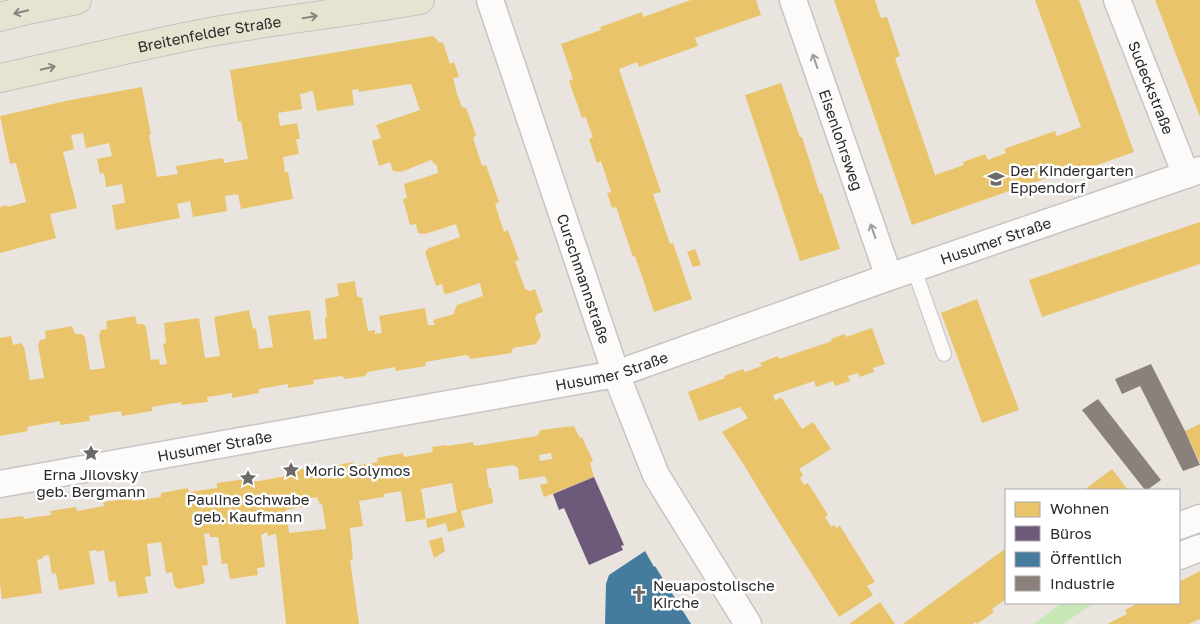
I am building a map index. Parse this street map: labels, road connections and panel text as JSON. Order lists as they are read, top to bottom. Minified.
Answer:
{"streets":{"main road":["Breitenfelder Straße"],"street":["Sudeckstraße","Eisenlohrsweg","Husumer Straße","Curschmannstraße"]},"crossings":[["Sudeckstraße","Husumer Straße"],["Eisenlohrsweg","Husumer Straße"],["Husumer Straße","Curschmannstraße"]],"one_way":["Breitenfelder Straße","Eisenlohrsweg"],"places":{"school or university":["Der Kindergarten Eppendorf"],"place":["Erna Jilovsky geb. Bergmann","Moric Solymos","Pauline Schwabe geb. Kaufmann"],"church":["Neuapostolische Kirche"]},"legend":["Wohnen","Büros","Öffentlich","Industrie"]}
